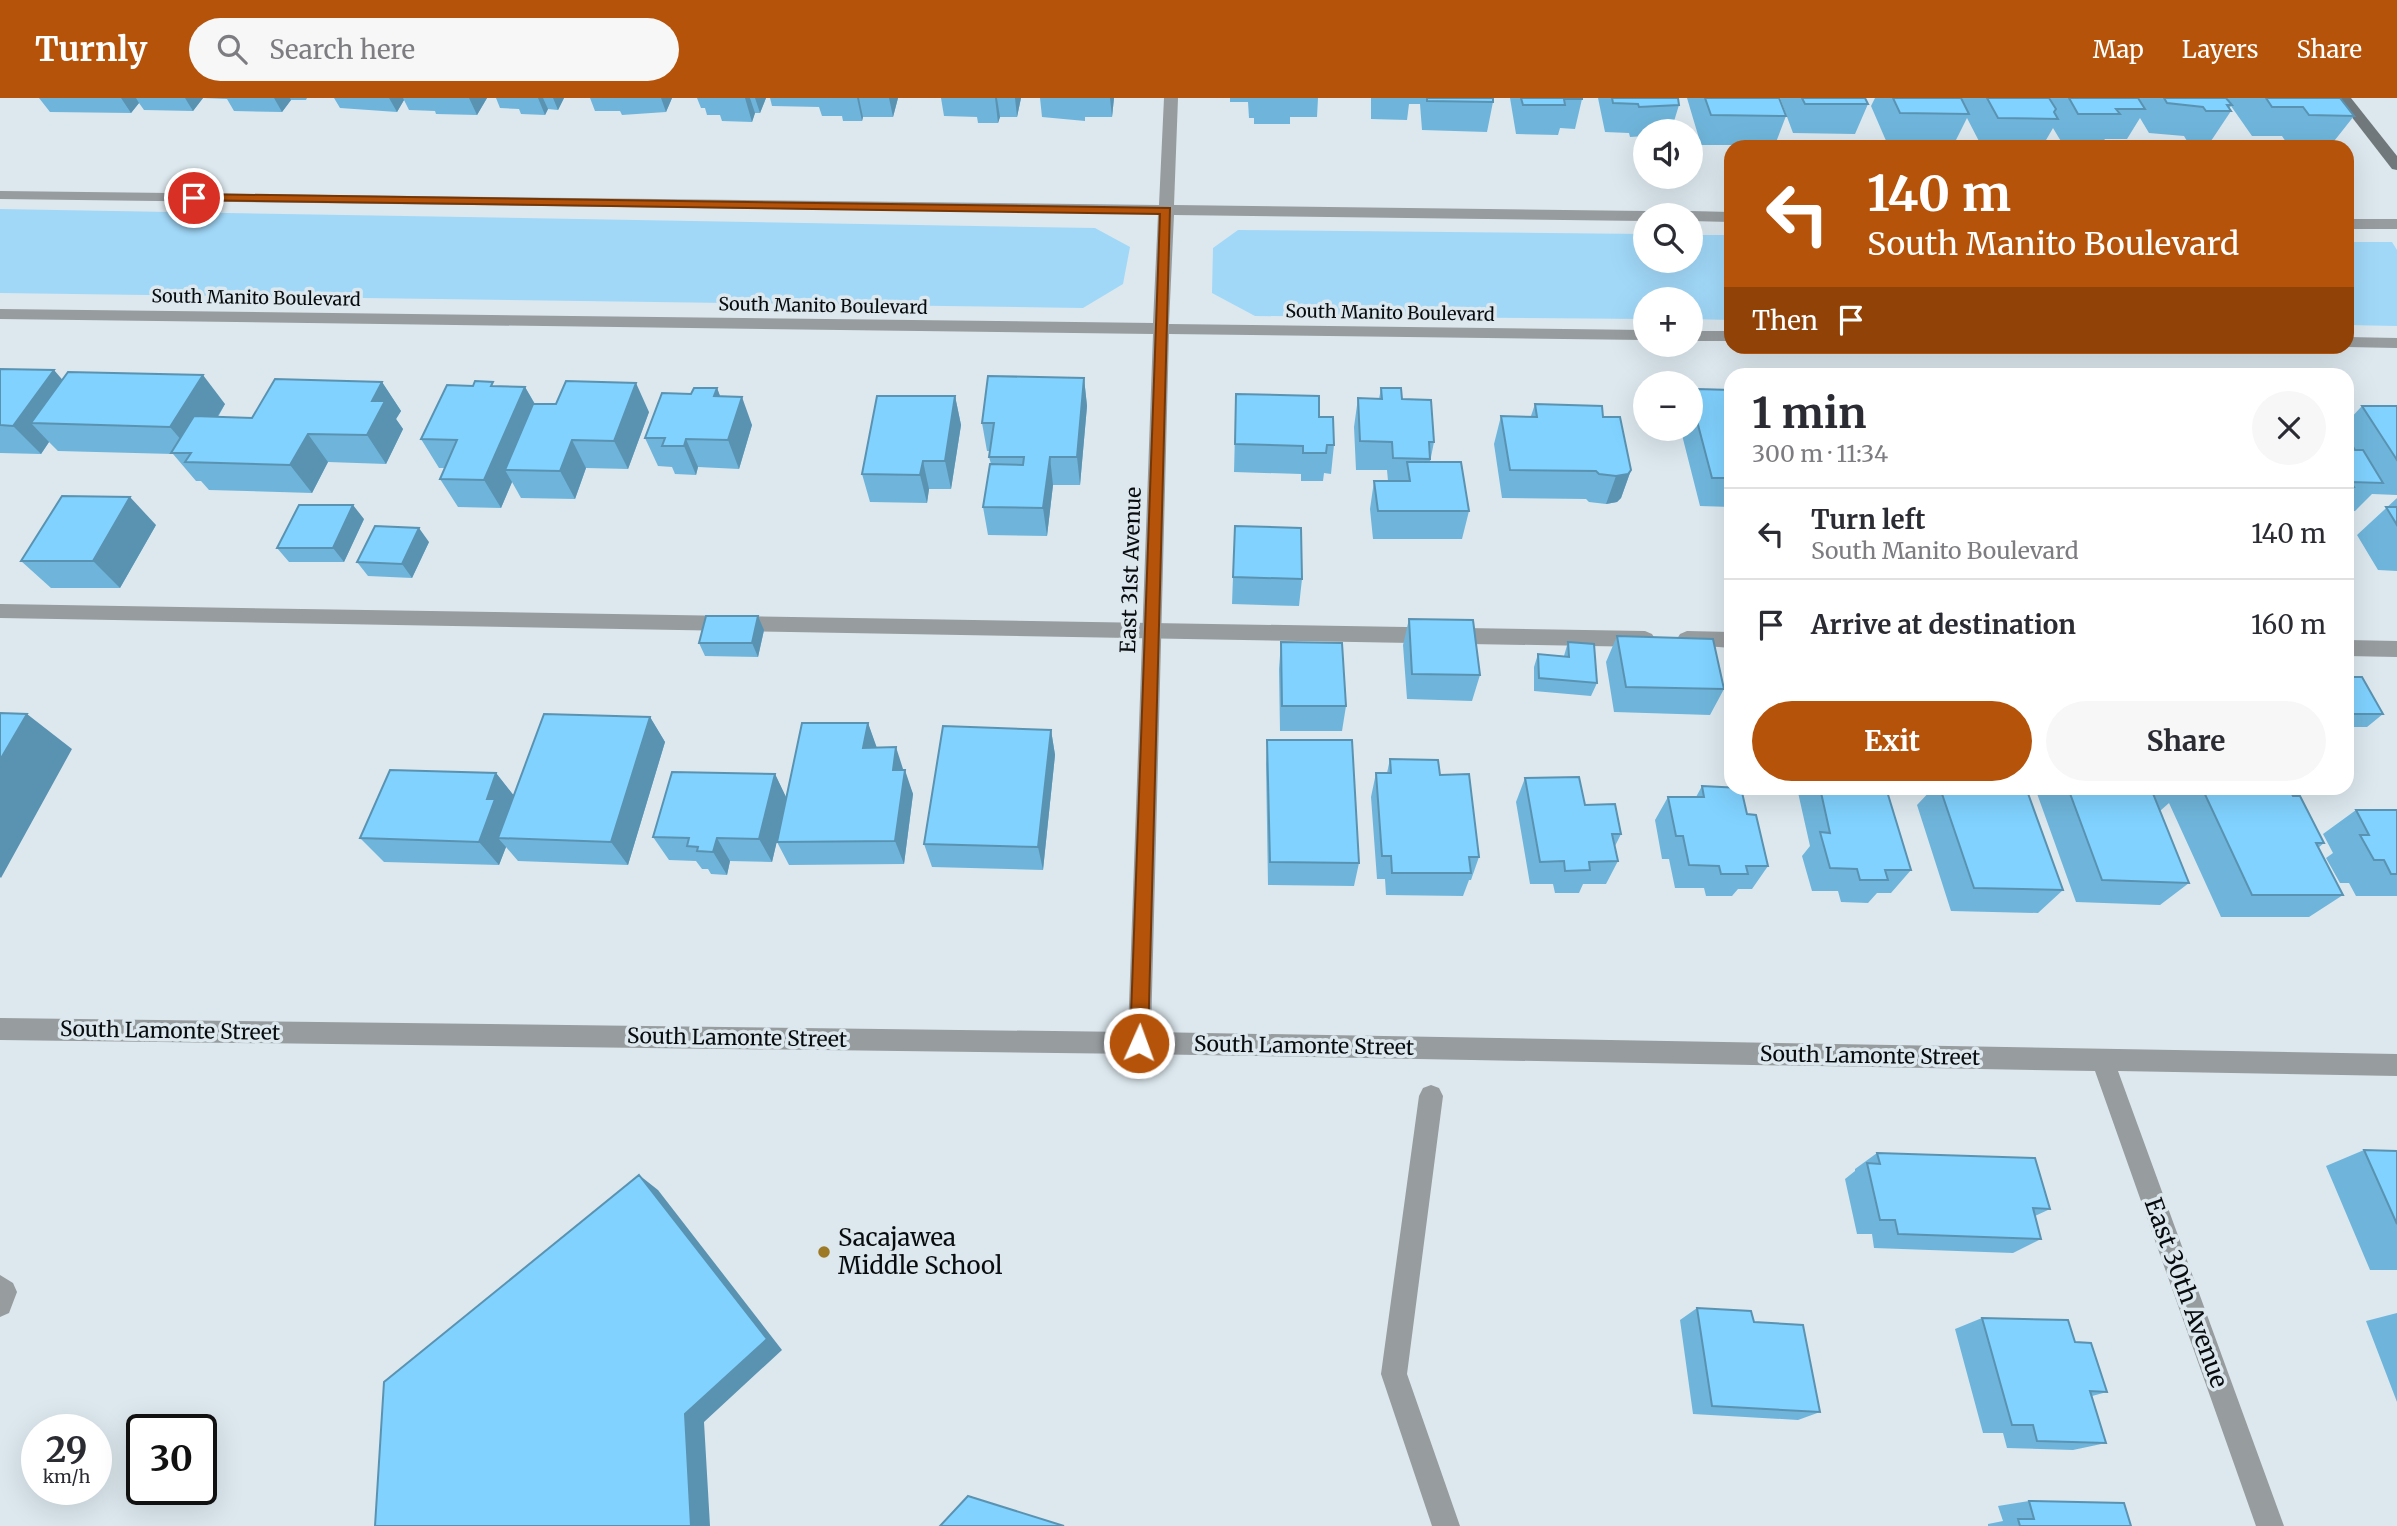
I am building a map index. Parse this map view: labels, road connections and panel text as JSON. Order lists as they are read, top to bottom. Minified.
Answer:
{"streets":{"street":["South Manito Boulevard","East 31st Avenue","South Lamonte Street","East 30th Avenue"]},"crossings":[["South Manito Boulevard","East 31st Avenue"],["East 31st Avenue","South Lamonte Street"],["South Lamonte Street","East 30th Avenue"]],"places":["Sacajawea Middle School"],"page":{"header":"Turnly","search":"Search here","nav":["Map","Layers","Share"],"map_buttons":["+","−"],"turn":["140 m","South Manito Boulevard"],"then":"Then","heading":["1 min","300 m · 11:34"],"list":[{"name":"Turn left","note":"South Manito Boulevard","value":"140 m"},{"name":"Arrive at destination","value":"160 m"}],"buttons":["Exit","Share"],"speed":"29 km/h","limit":"30"}}
